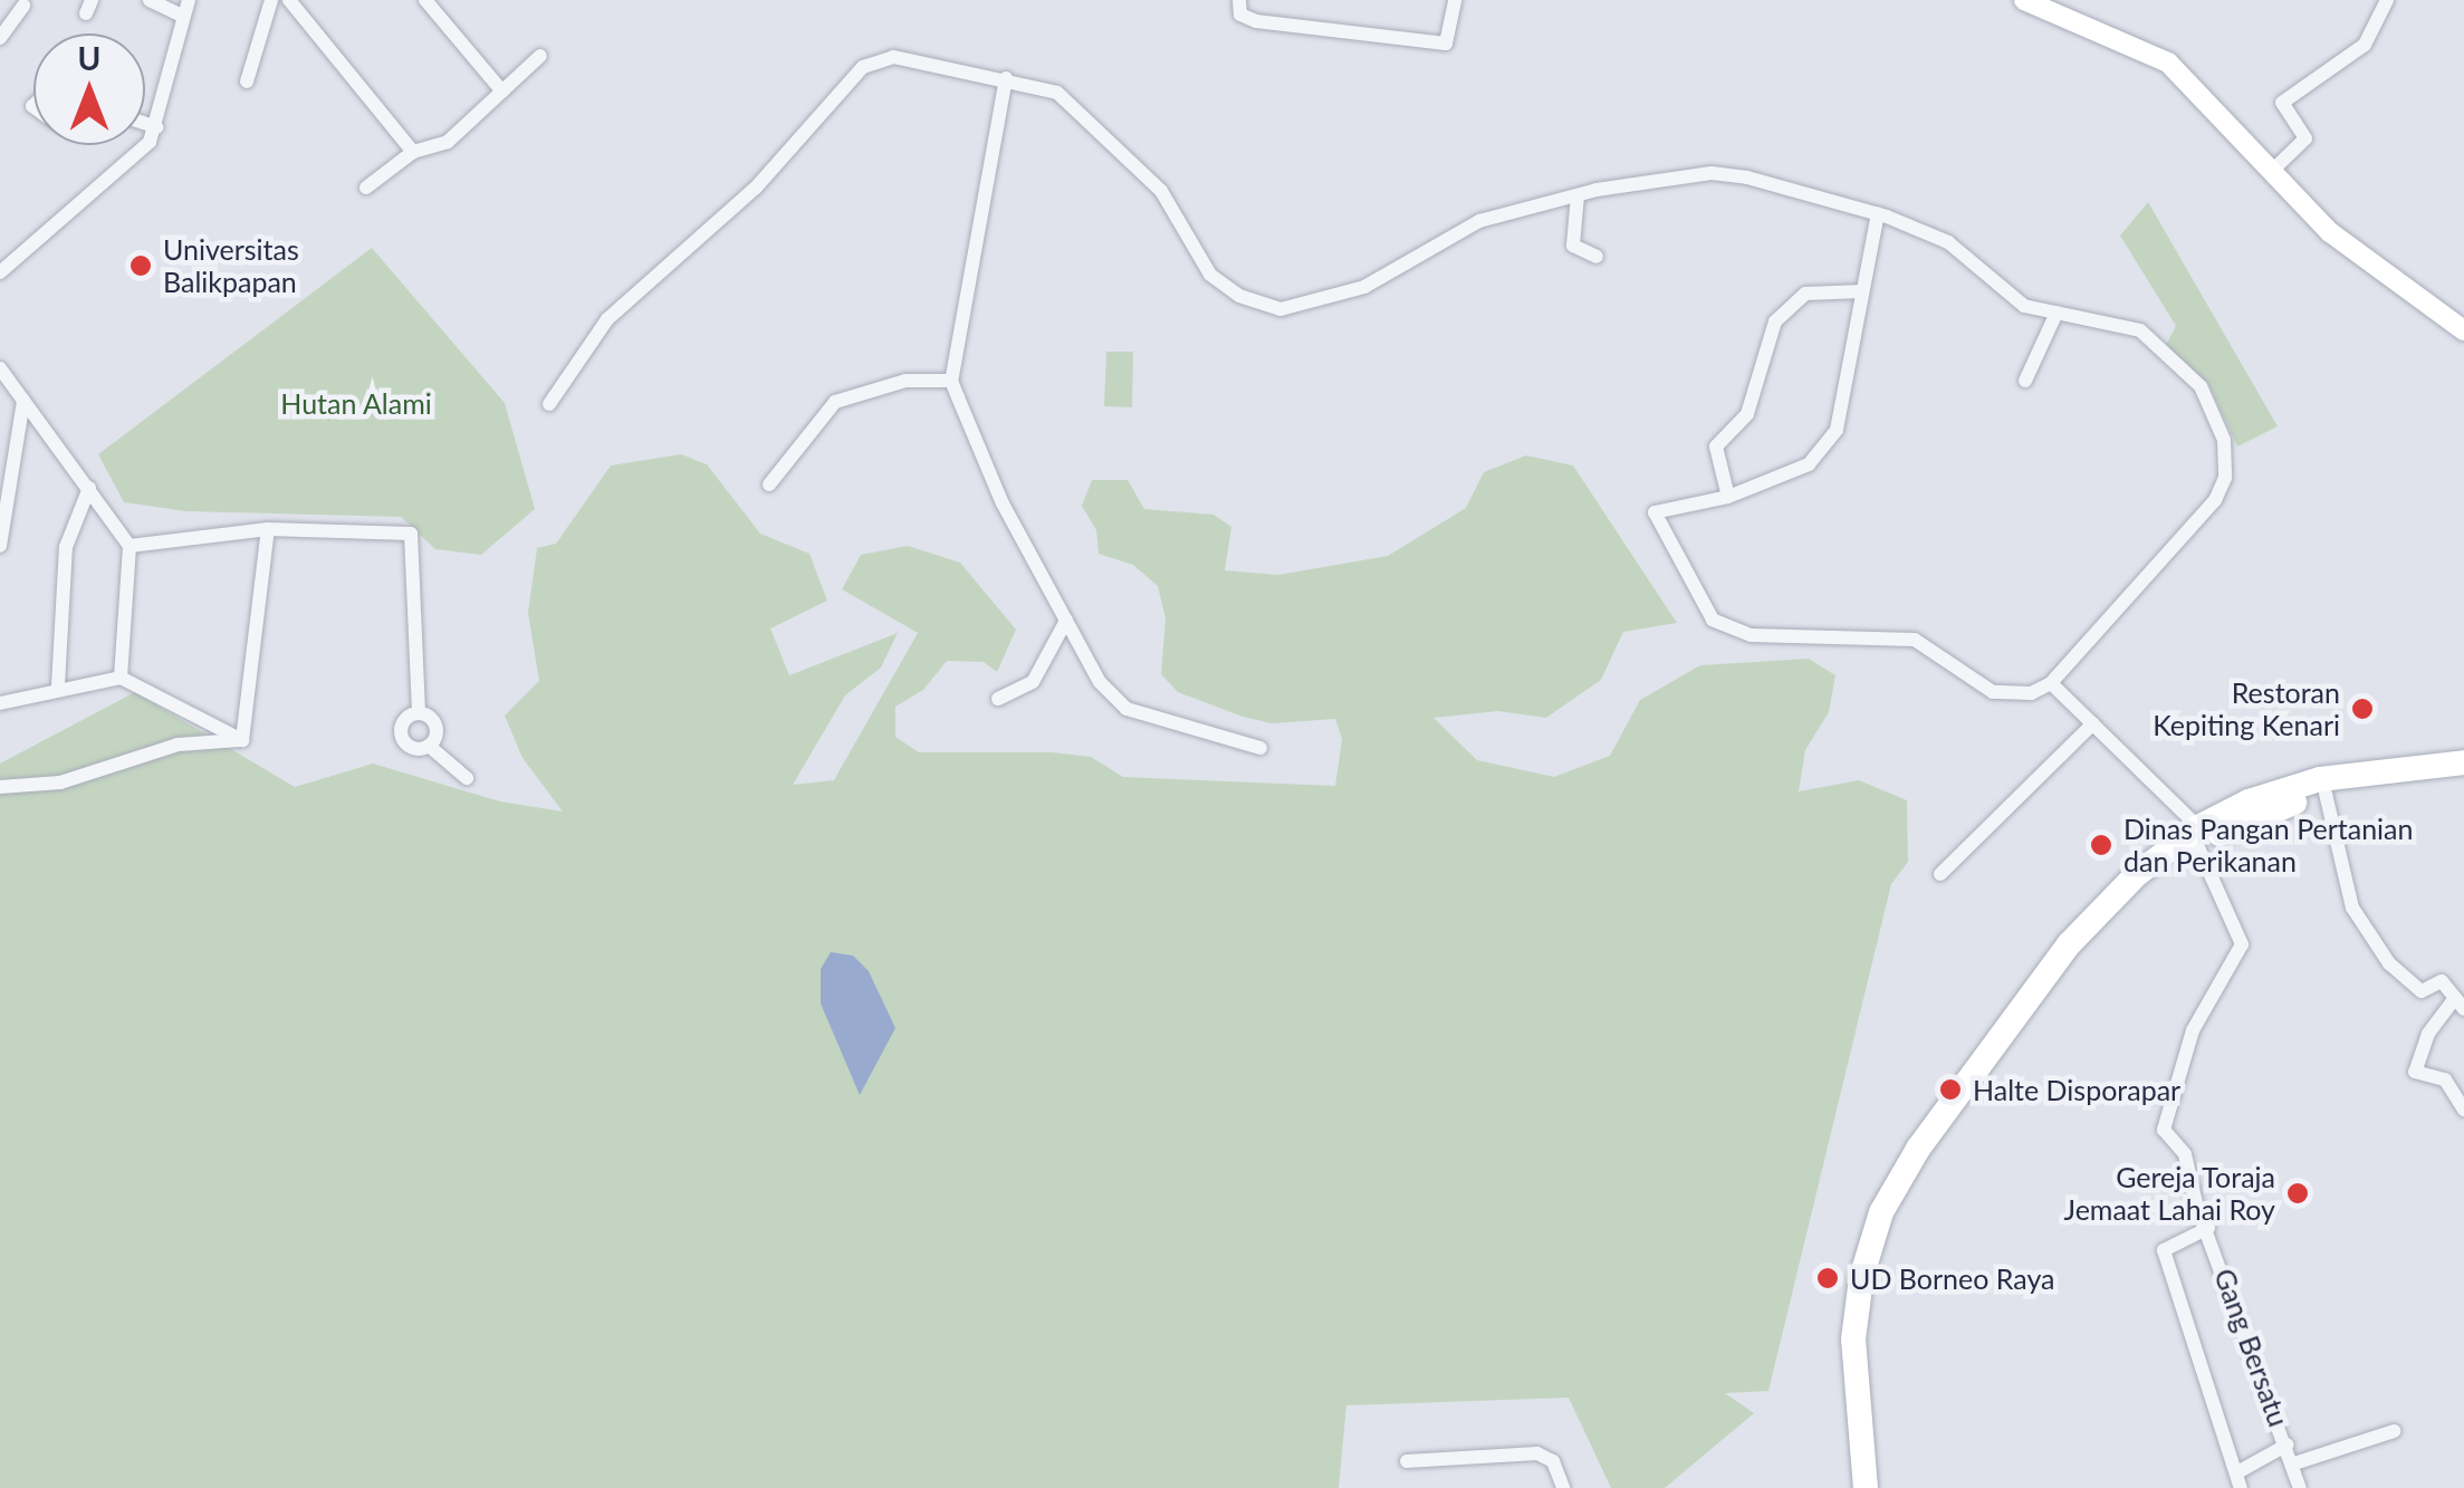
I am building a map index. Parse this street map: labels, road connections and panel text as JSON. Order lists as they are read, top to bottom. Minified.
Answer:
{"streets":{"street":["Gang Bersatu"]},"parks":["Hutan Alami"],"places":["Universitas Balikpapan","Restoran Kepiting Kenari","Dinas Pangan Pertanian dan Perikanan","Halte Disporapar","Gereja Toraja Jemaat Lahai Roy","UD Borneo Raya"],"north":"top"}
